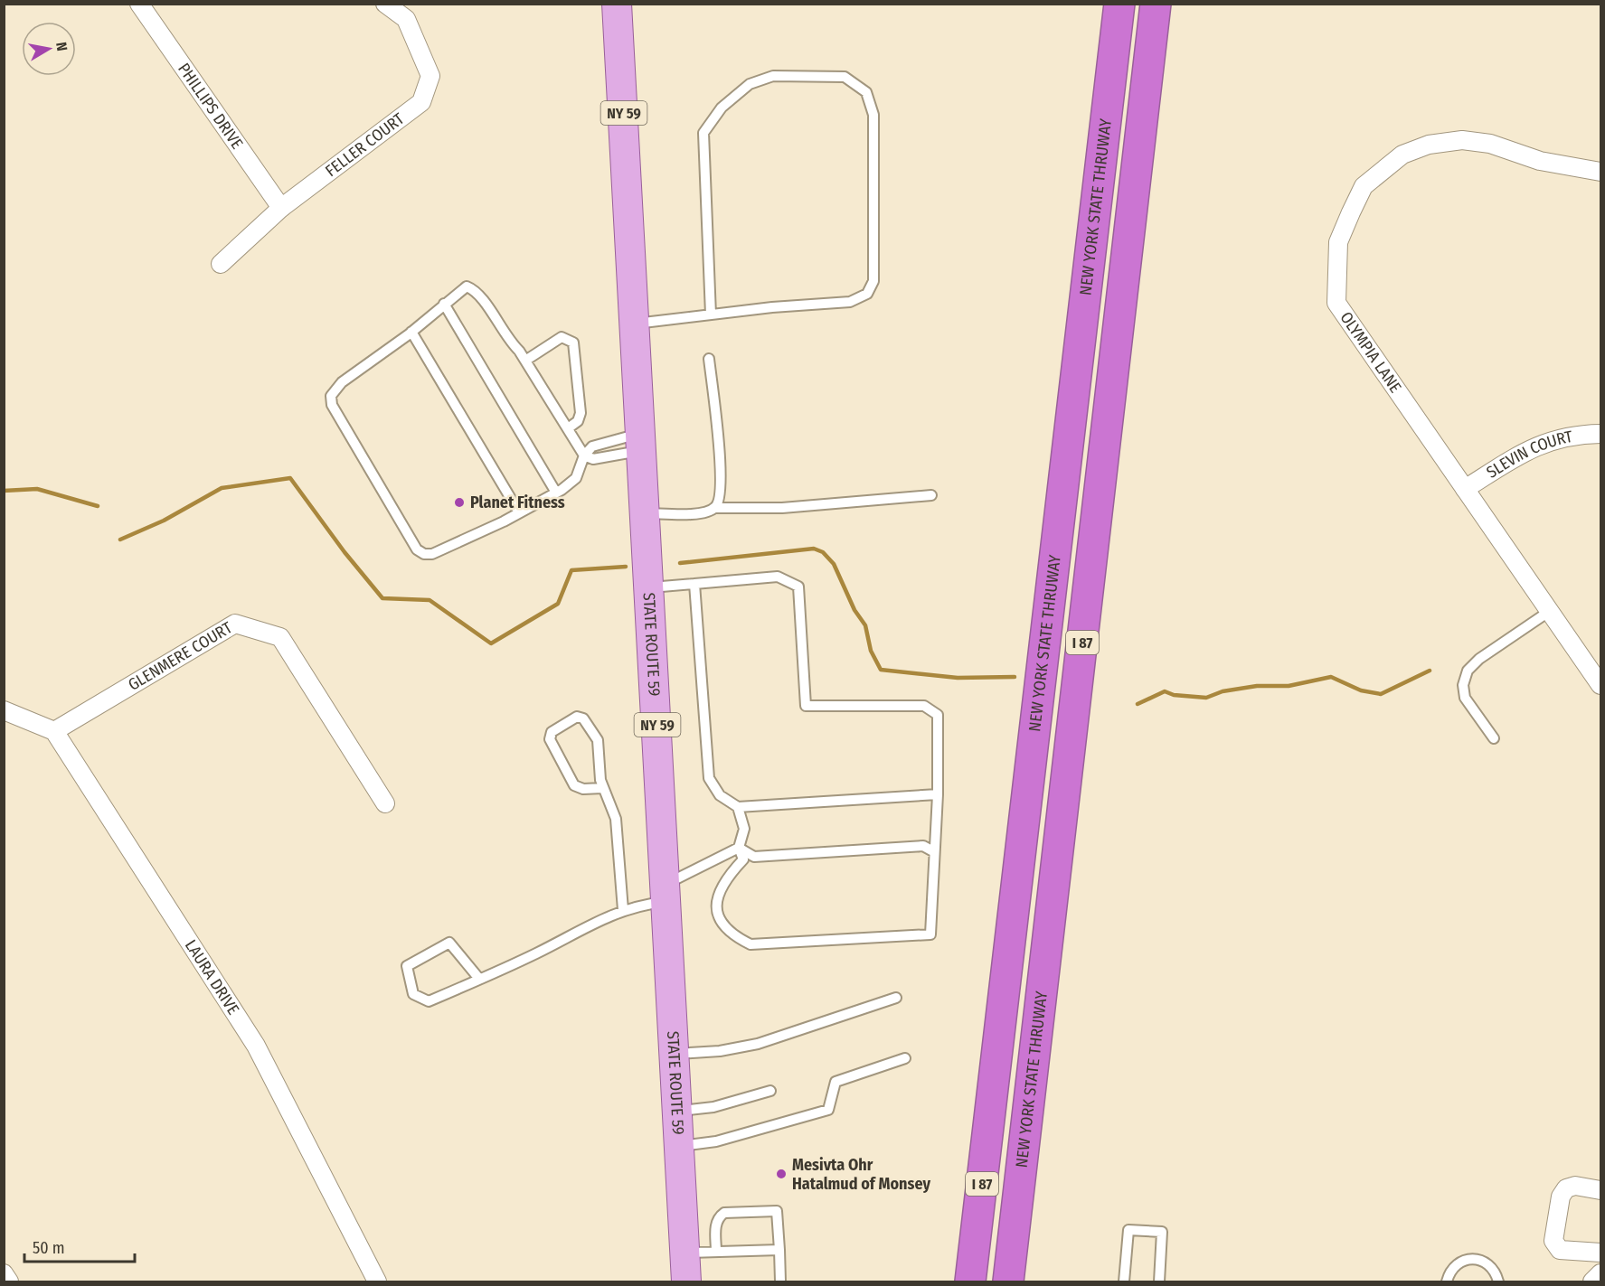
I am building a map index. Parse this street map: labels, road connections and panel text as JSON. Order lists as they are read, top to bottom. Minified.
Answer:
{"streets":{"highway":["NEW YORK STATE THRUWAY","I 87"],"main road":["NY 59","STATE ROUTE 59"],"street":["PHILLIPS DRIVE","FELLER COURT","OLYMPIA LANE","SLEVIN COURT","GLENMERE COURT","LAURA DRIVE"]},"crossings":[["PHILLIPS DRIVE","FELLER COURT"],["OLYMPIA LANE","SLEVIN COURT"],["GLENMERE COURT","LAURA DRIVE"]],"places":["Planet Fitness","Mesivta Ohr Hatalmud of Monsey"],"scale_bar":"50 m","north":"right"}
